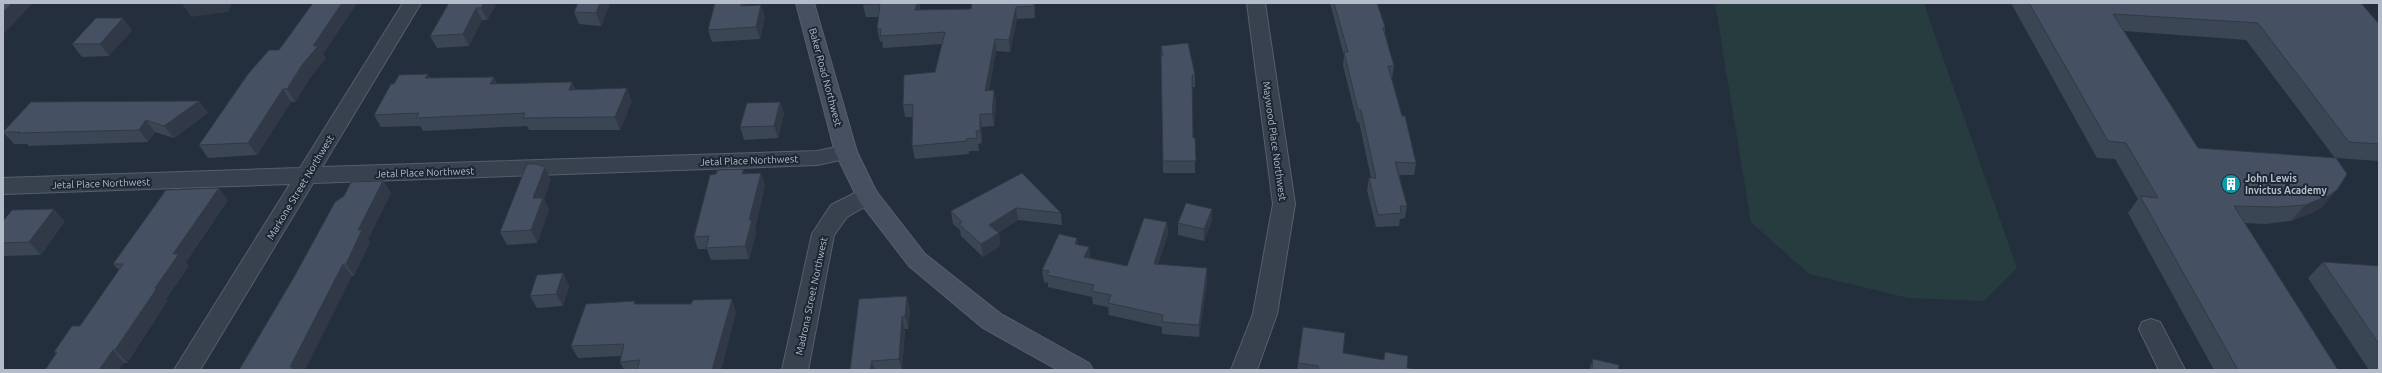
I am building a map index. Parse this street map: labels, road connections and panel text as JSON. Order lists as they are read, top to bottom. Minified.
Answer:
{"streets":{"street":["Baker Road Northwest","Maywood Place Northwest","Jetal Place Northwest","Markone Street Northwest","Madrona Street Northwest"]},"crossings":[["Baker Road Northwest","Jetal Place Northwest"],["Baker Road Northwest","Madrona Street Northwest"],["Jetal Place Northwest","Markone Street Northwest"]],"places":{"building":["John Lewis Invictus Academy"]}}
